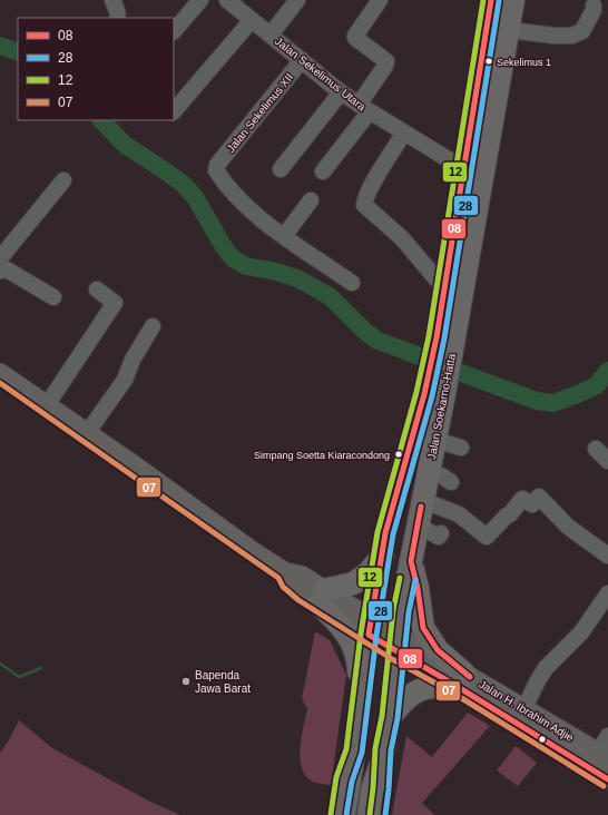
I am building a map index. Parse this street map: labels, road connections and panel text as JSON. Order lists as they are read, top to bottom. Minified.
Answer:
{"streets":{"highway":["Jalan Soekarno-Hatta"],"main road":["Jalan H. Ibrahim Adjie"],"street":["Jalan Sekelimus Utara","Jalan Sekelimus XII"]},"crossings":[["Jalan Sekelimus Utara","Jalan Sekelimus XII"],["Jalan Sekelimus Utara","Jalan Soekarno-Hatta"],["Jalan Soekarno-Hatta","Jalan H. Ibrahim Adjie"]],"places":["Sekelimus 1","Simpang Soetta Kiaracondong","Bapenda Jawa Barat"],"lines":["transit line 08","transit line 12","transit line 28","transit line 07"],"legend":["08","28","12","07"]}
